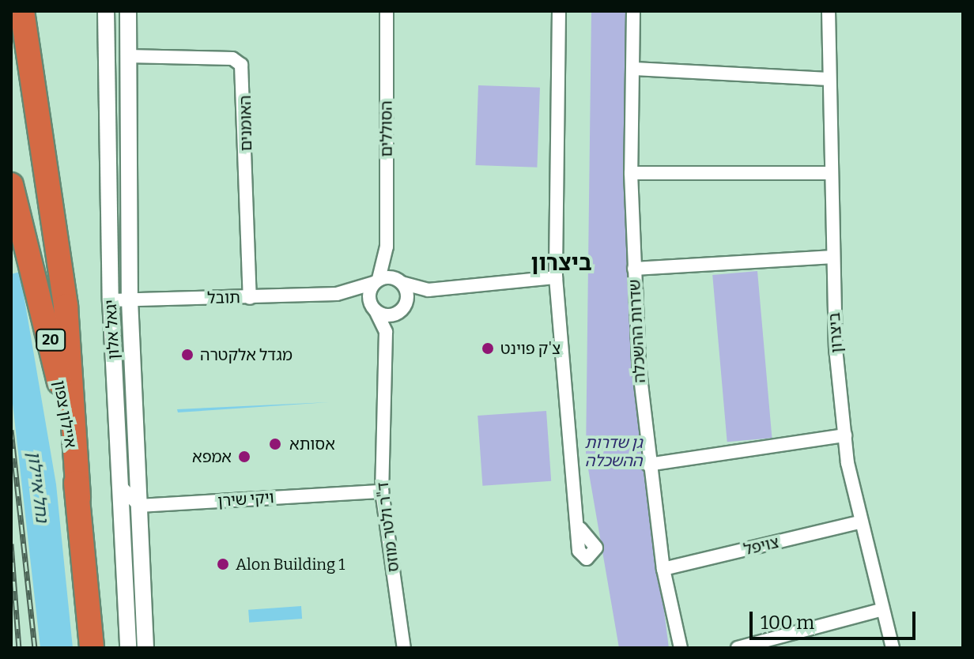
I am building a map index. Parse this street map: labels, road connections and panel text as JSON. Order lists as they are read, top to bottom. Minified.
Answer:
{"streets":{"highway":["20","איילון צפון"],"street":["האומנים","הסוללים","תובל","יגאל אלון","שדרות ההשכלה","ביצרון","ויקי שירן","ד\"ר ולטר מוזס","צויפל"]},"crossings":[["האומנים","תובל"],["האומנים","יגאל אלון"],["הסוללים","תובל"],["תובל","יגאל אלון"],["יגאל אלון","ויקי שירן"],["שדרות ההשכלה","צויפל"],["ביצרון","צויפל"],["ויקי שירן","ד\"ר ולטר מוזס"]],"districts":["ביצרון"],"water":["נחל איילון"],"parks":["גן שדרות ההשכלה"],"places":["צ'ק פוינט","מגדל אלקטרה","אסותא","אמפא","Alon Building 1"],"scale_bar":"100 m"}
